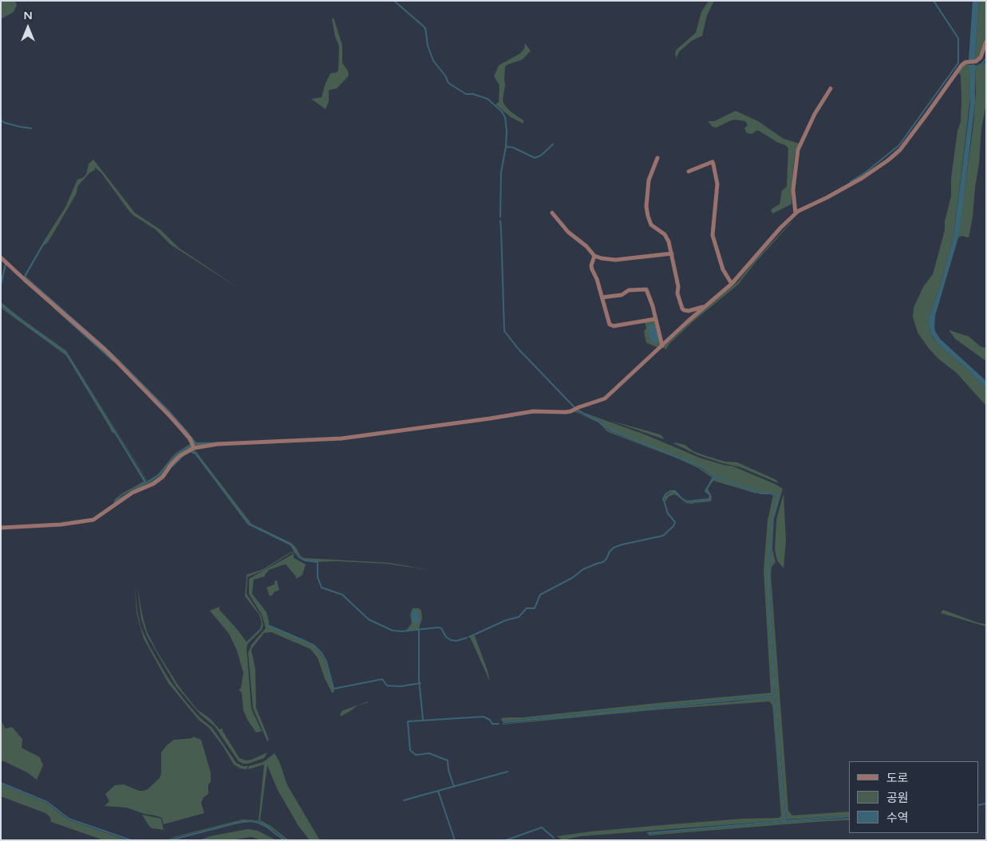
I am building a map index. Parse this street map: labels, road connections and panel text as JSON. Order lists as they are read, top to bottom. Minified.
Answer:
{"legend":["도로","공원","수역"],"north":"top"}
